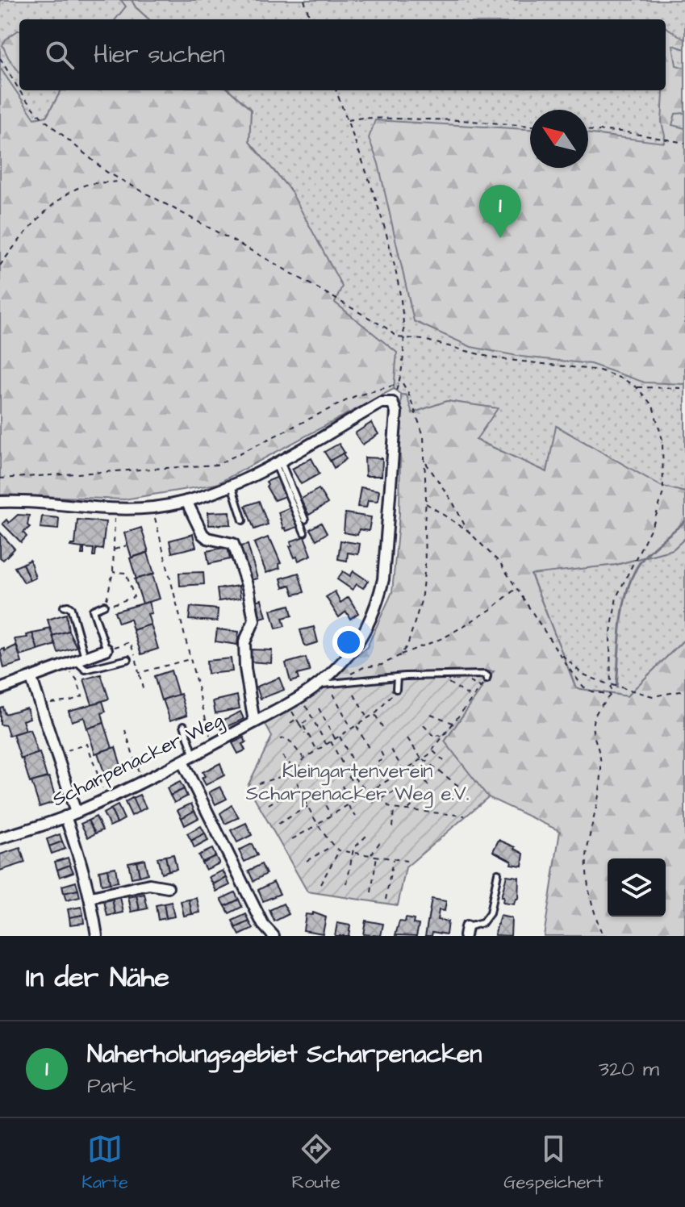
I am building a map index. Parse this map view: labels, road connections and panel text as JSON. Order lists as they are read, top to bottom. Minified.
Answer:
{"streets":{"street":["Scharpenacker Weg"]},"parks":["Kleingartenverein Scharpenacker Weg e.V."],"north":"top left","page":{"search":"Hier suchen","pins":"1","heading":"In der Nähe","list":[{"mark":"1","name":"Naherholungsgebiet Scharpenacken","note":"Park","value":"320 m"}],"nav":["Karte","Route","Gespeichert"]}}
